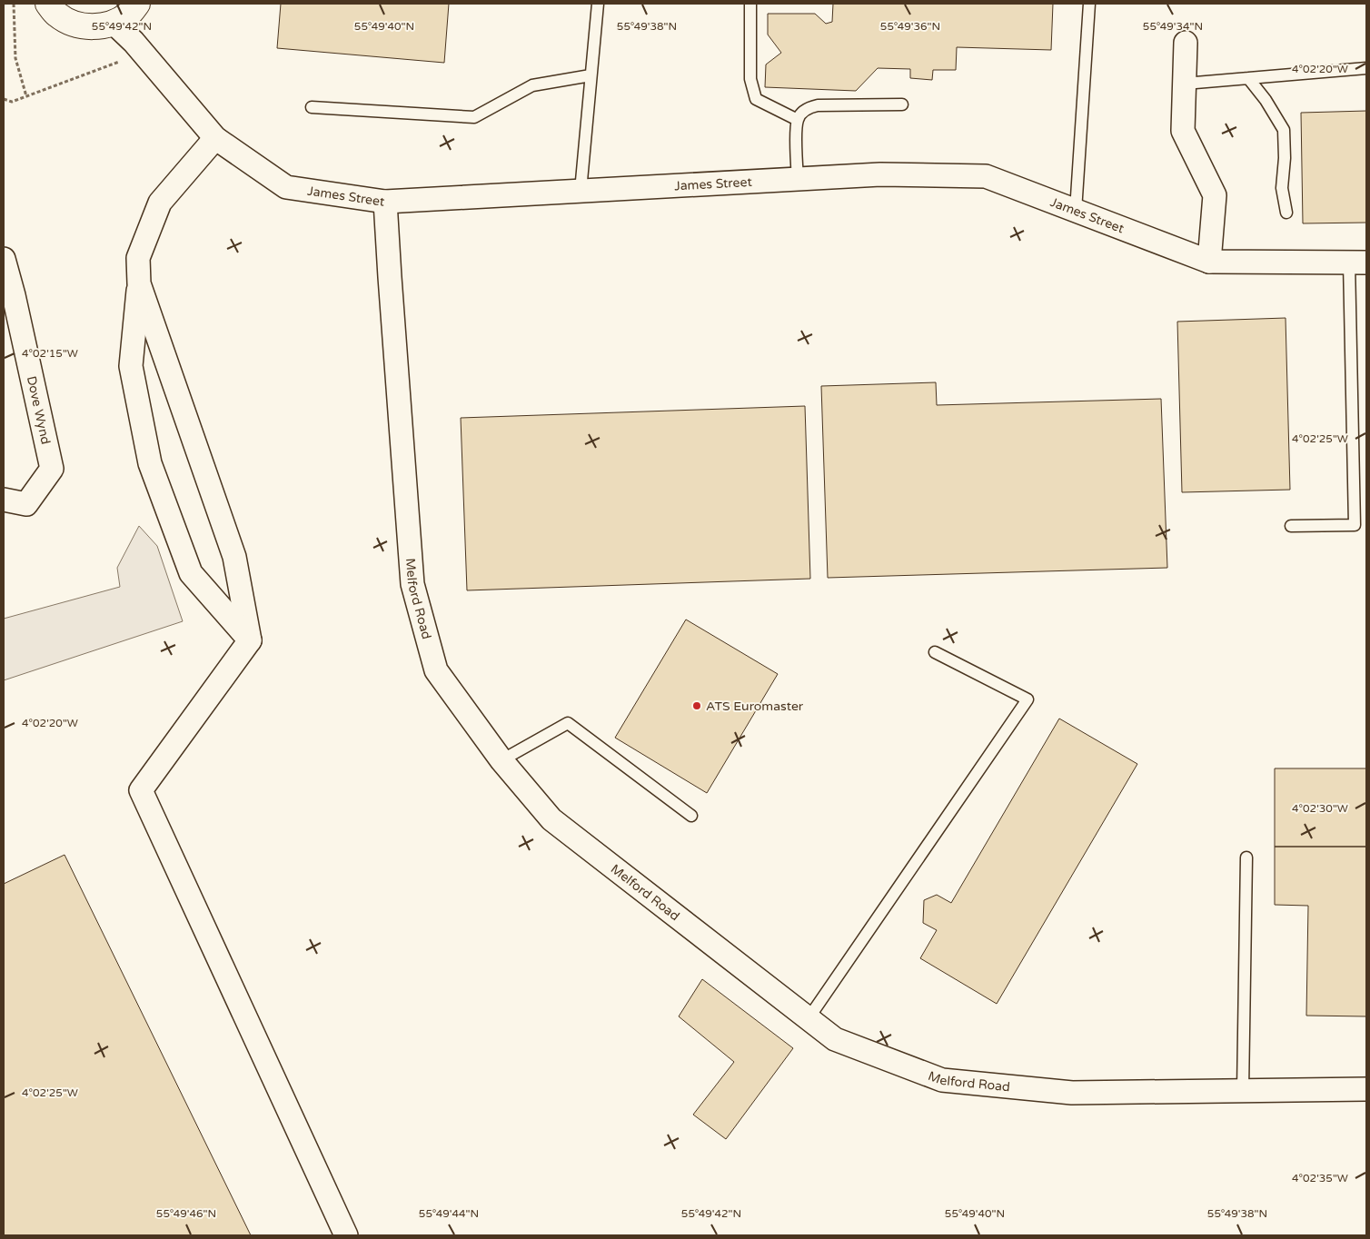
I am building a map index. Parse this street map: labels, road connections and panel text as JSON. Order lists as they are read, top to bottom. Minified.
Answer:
{"streets":{"street":["James Street","Dove Wynd","Melford Road"]},"crossings":[["James Street","Melford Road"]],"places":["ATS Euromaster"],"coordinates":["55°49'42\"N","55°49'40\"N","55°49'38\"N","55°49'36\"N","55°49'34\"N","4°02'20\"W","4°02'15\"W","4°02'25\"W","4°02'30\"W","4°02'35\"W","55°49'46\"N","55°49'44\"N"]}
